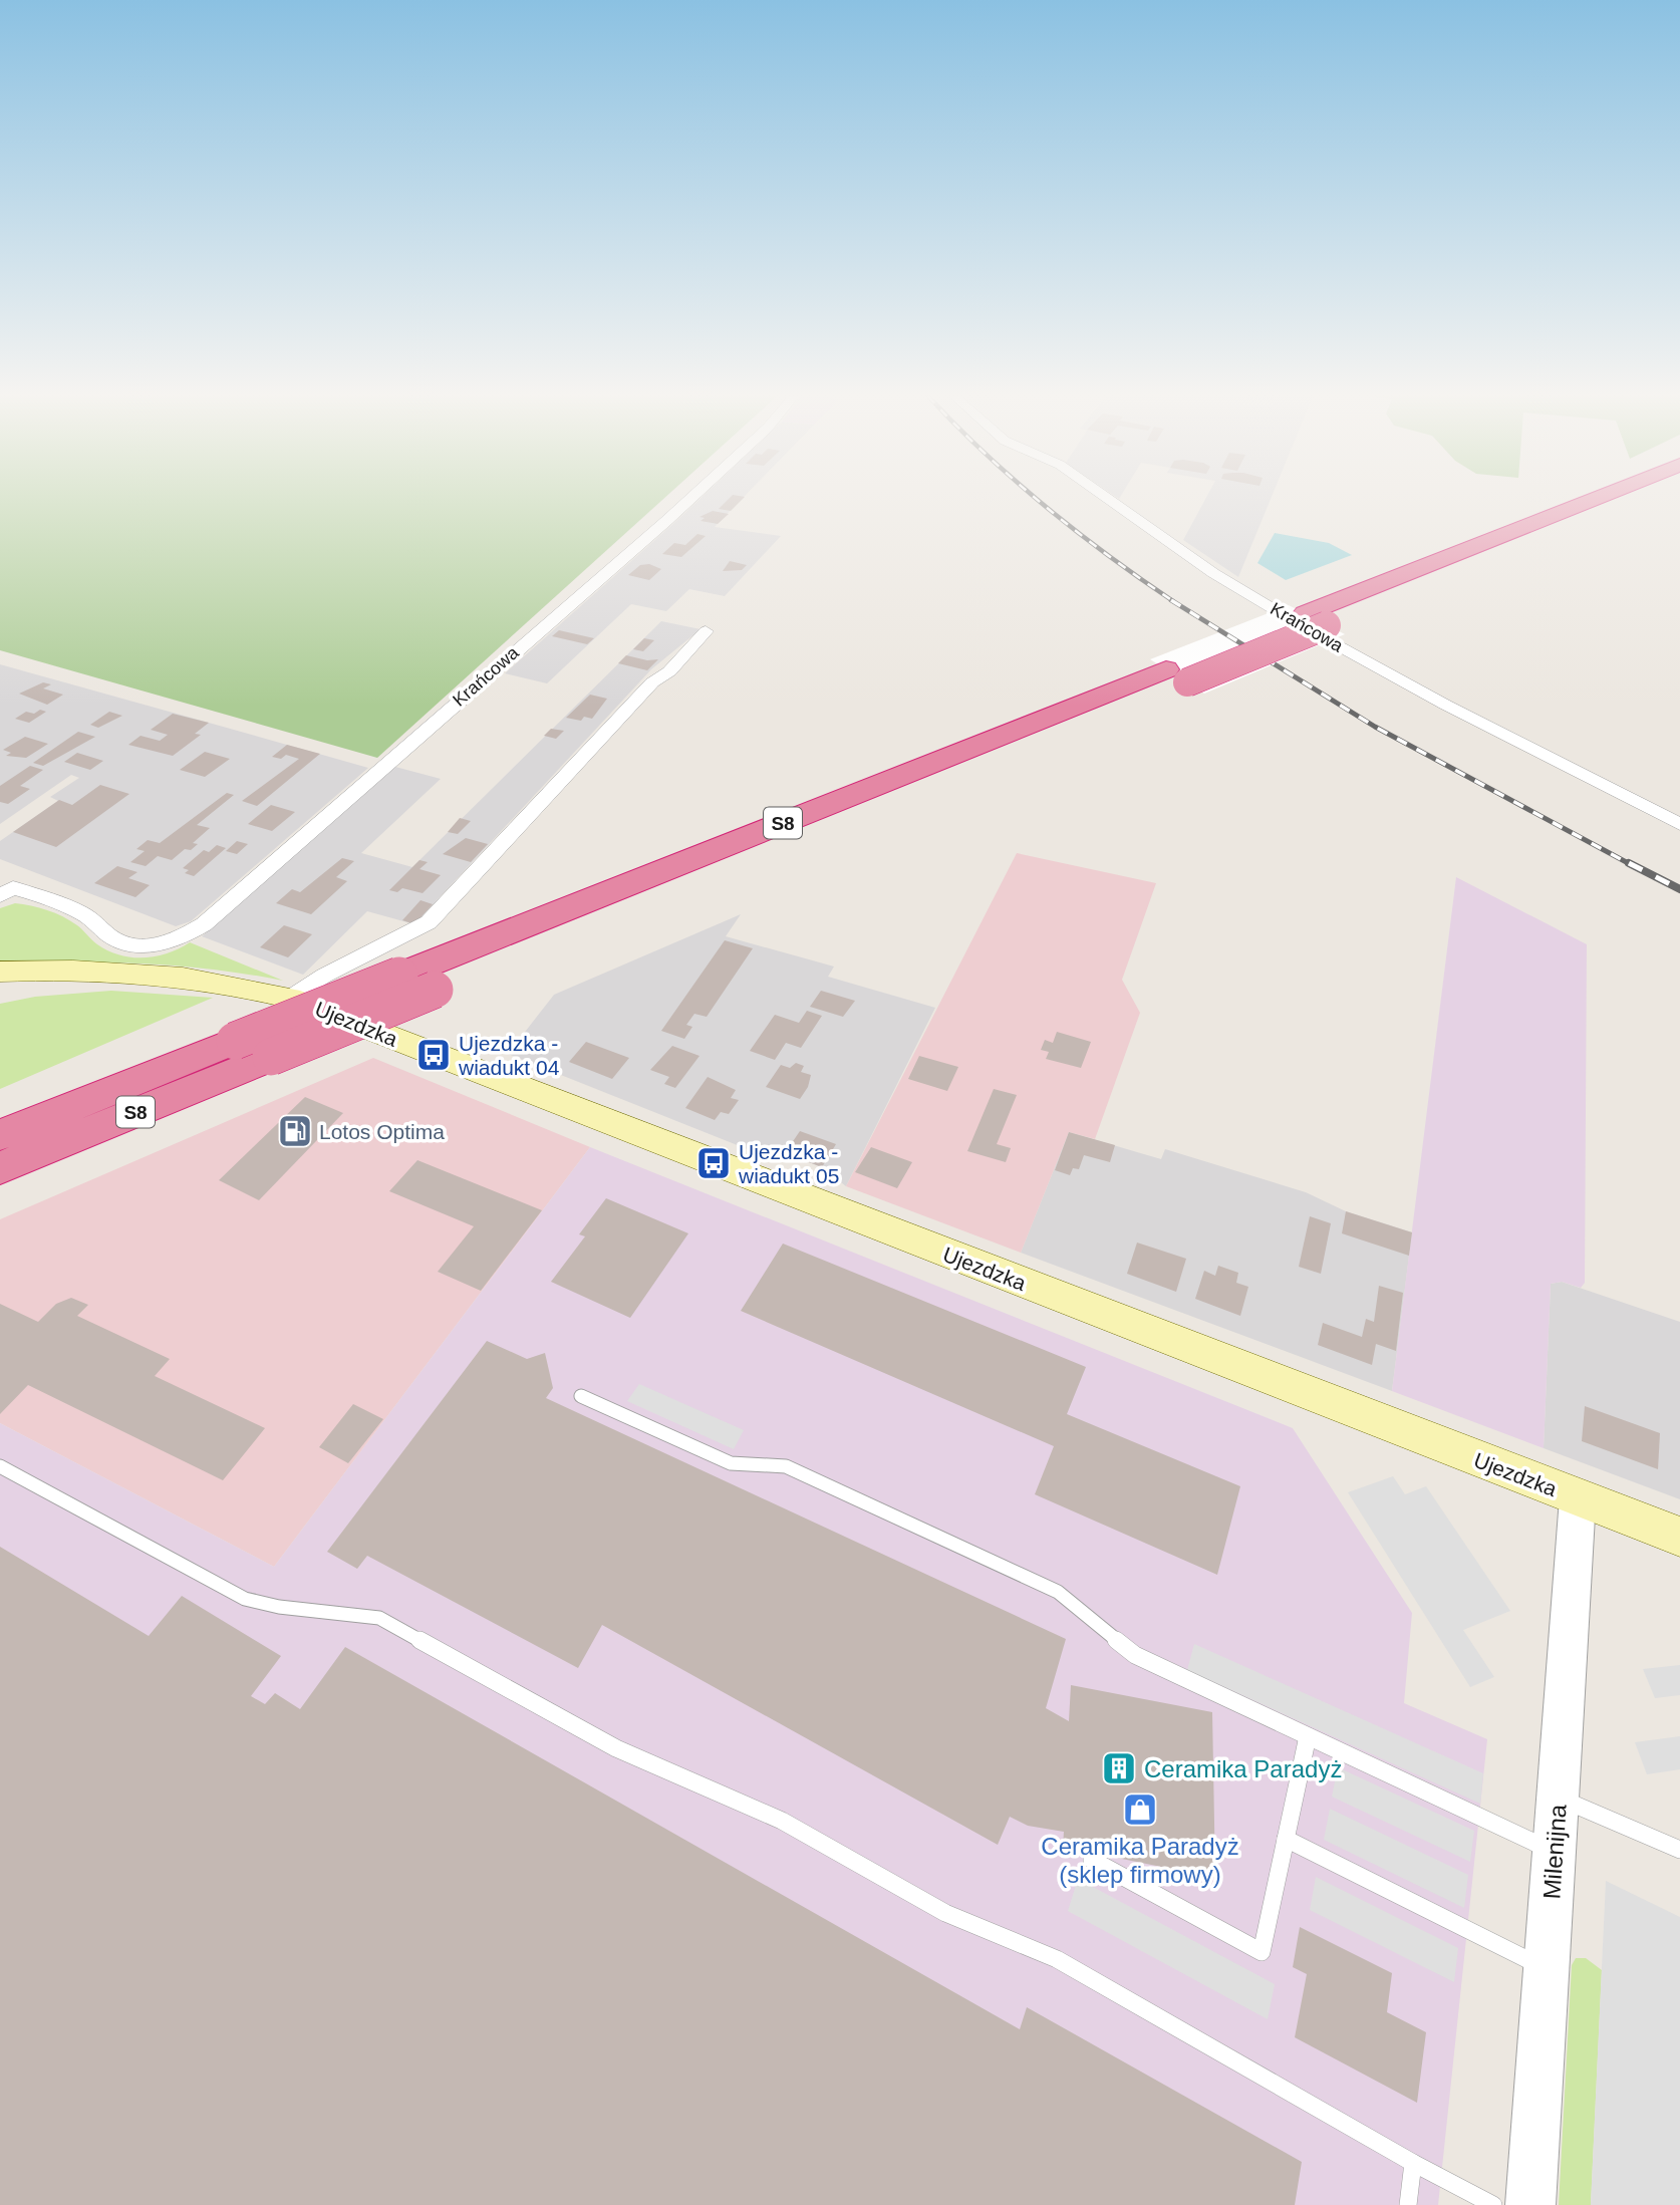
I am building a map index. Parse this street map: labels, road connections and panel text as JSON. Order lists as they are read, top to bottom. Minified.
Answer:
{"streets":{"highway":["S8"],"main road":["Ujezdzka"],"street":["Krańcowa","Milenijna"]},"crossings":[["Ujezdzka","Milenijna"]],"places":{"bus stop":["Ujezdzka - wiadukt 04","Ujezdzka - wiadukt 05"],"fuel station":["Lotos Optima"],"building":["Ceramika Paradyż"],"shop":["Ceramika Paradyż (sklep firmowy)"]}}
